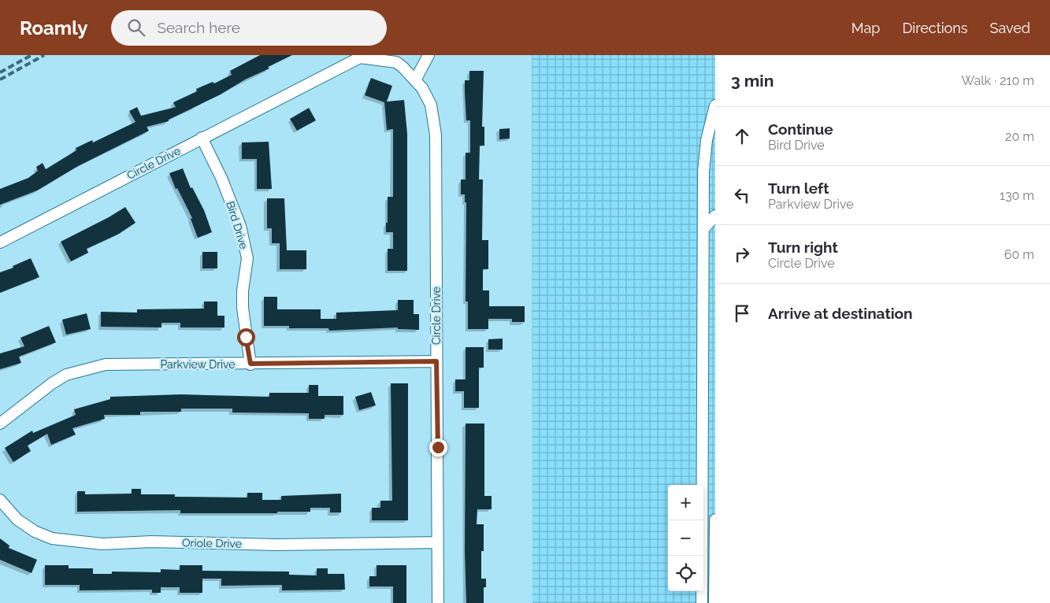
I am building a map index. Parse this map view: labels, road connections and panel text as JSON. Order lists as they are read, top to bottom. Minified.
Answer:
{"streets":{"street":["Circle Drive","Bird Drive","Parkview Drive","Oriole Drive"]},"crossings":[["Circle Drive","Bird Drive"],["Circle Drive","Parkview Drive"],["Circle Drive","Oriole Drive"],["Bird Drive","Parkview Drive"]],"page":{"header":"Roamly","search":"Search here","nav":["Map","Directions","Saved"],"heading":["3 min","Walk · 210 m"],"list":[["Continue","Bird Drive","20 m"],["Turn left","Parkview Drive","130 m"],["Turn right","Circle Drive","60 m"],"Arrive at destination"],"map_buttons":["+","−"]}}
